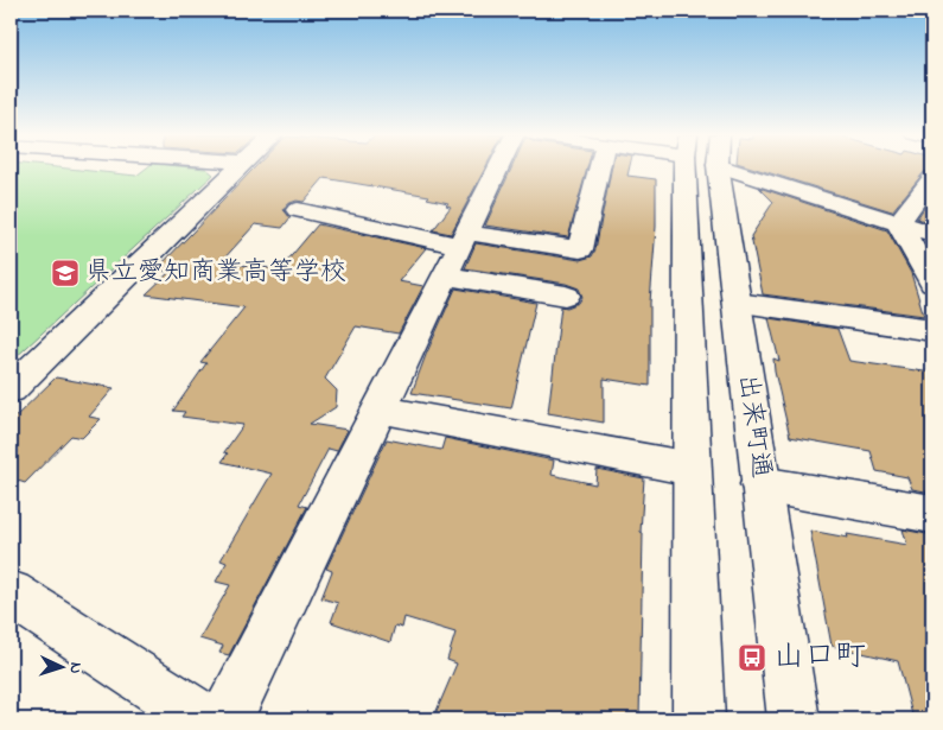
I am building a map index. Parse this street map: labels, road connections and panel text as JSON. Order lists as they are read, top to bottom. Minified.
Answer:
{"streets":{"main road":["出来町通"]},"places":{"school or university":["県立愛知商業高等学校"],"bus stop":["山口町"]},"north":"right"}
